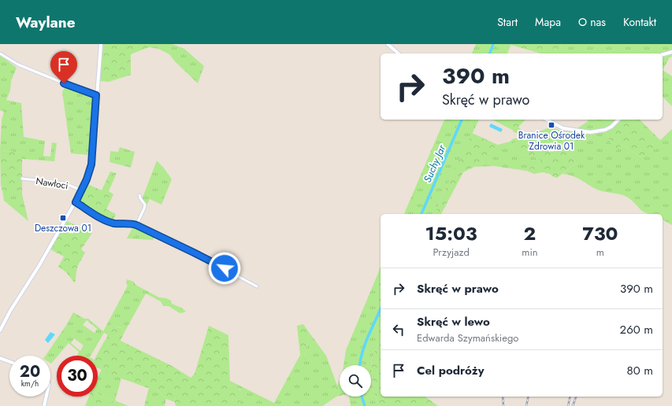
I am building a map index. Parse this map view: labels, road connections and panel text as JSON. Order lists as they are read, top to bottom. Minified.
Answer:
{"streets":{"street":["Nawłoci"]},"water":["Suchy Jar"],"places":{"transit":["Branice Ośrodek Zdrowia 01","Deszczowa 01"]},"page":{"header":"Waylane","nav":["Start","Mapa","O nas","Kontakt"],"turn":["390 m","Skręć w prawo"],"eta":["15:03","Przyjazd","2","min","730","m"],"list":[{"name":"Skręć w prawo","value":"390 m"},{"name":"Skręć w lewo","note":"Edwarda Szymańskiego","value":"260 m"},{"name":"Cel podróży","value":"80 m"}],"speed":"20 km/h","limit":"30"}}
